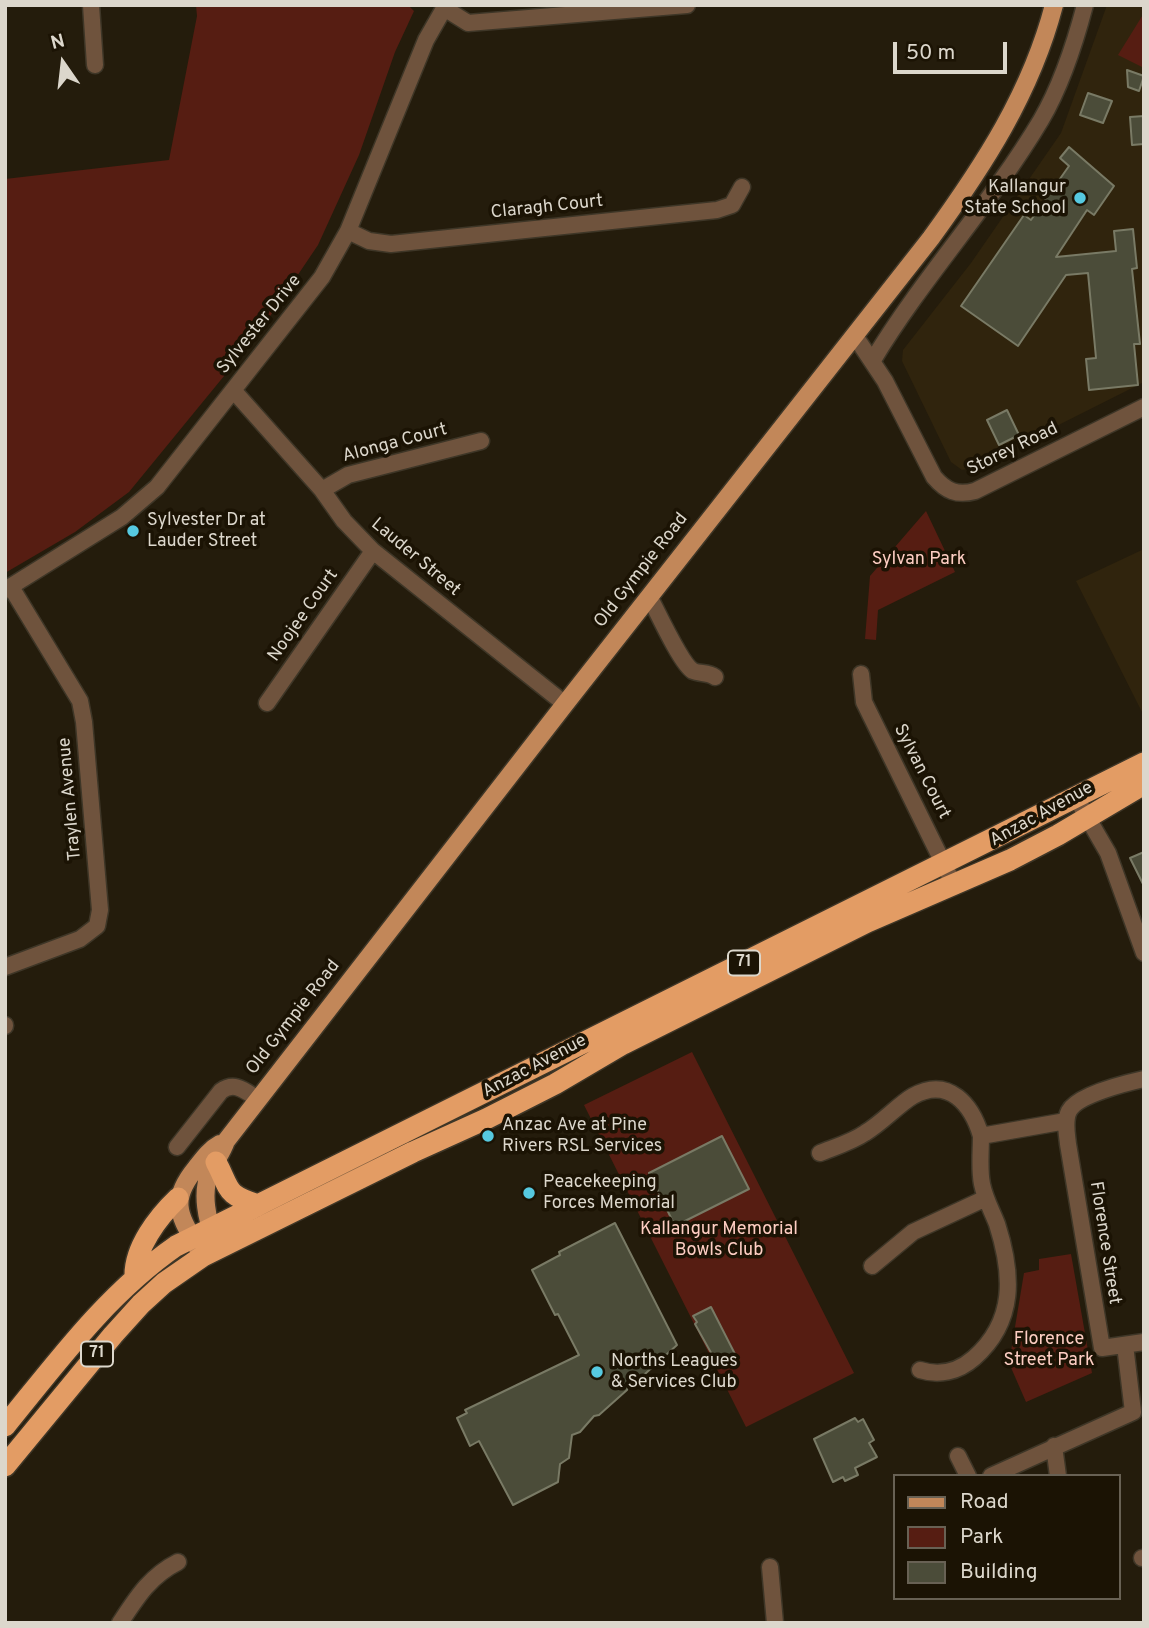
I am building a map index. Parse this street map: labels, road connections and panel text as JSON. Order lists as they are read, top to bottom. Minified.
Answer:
{"streets":{"highway":["Anzac Avenue","71"],"main road":["Old Gympie Road"],"street":["Claragh Court","Sylvester Drive","Alonga Court","Storey Road","Lauder Street","Noojee Court","Sylvan Court","Traylen Avenue","Florence Street"]},"crossings":[["Claragh Court","Sylvester Drive"],["Sylvester Drive","Lauder Street"],["Sylvester Drive","Traylen Avenue"],["Alonga Court","Lauder Street"],["Storey Road","Old Gympie Road"],["Lauder Street","Old Gympie Road"],["Lauder Street","Noojee Court"],["Old Gympie Road","Anzac Avenue"],["Sylvan Court","Anzac Avenue"]],"parks":["Sylvan Park","Kallangur Memorial Bowls Club","Florence Street Park"],"places":["Kallangur State School","Sylvester Dr at Lauder Street","Anzac Ave at Pine Rivers RSL Services","Peacekeeping Forces Memorial","Norths Leagues & Services Club"],"legend":["Road","Park","Building"],"scale_bar":"50 m","north":"top"}
